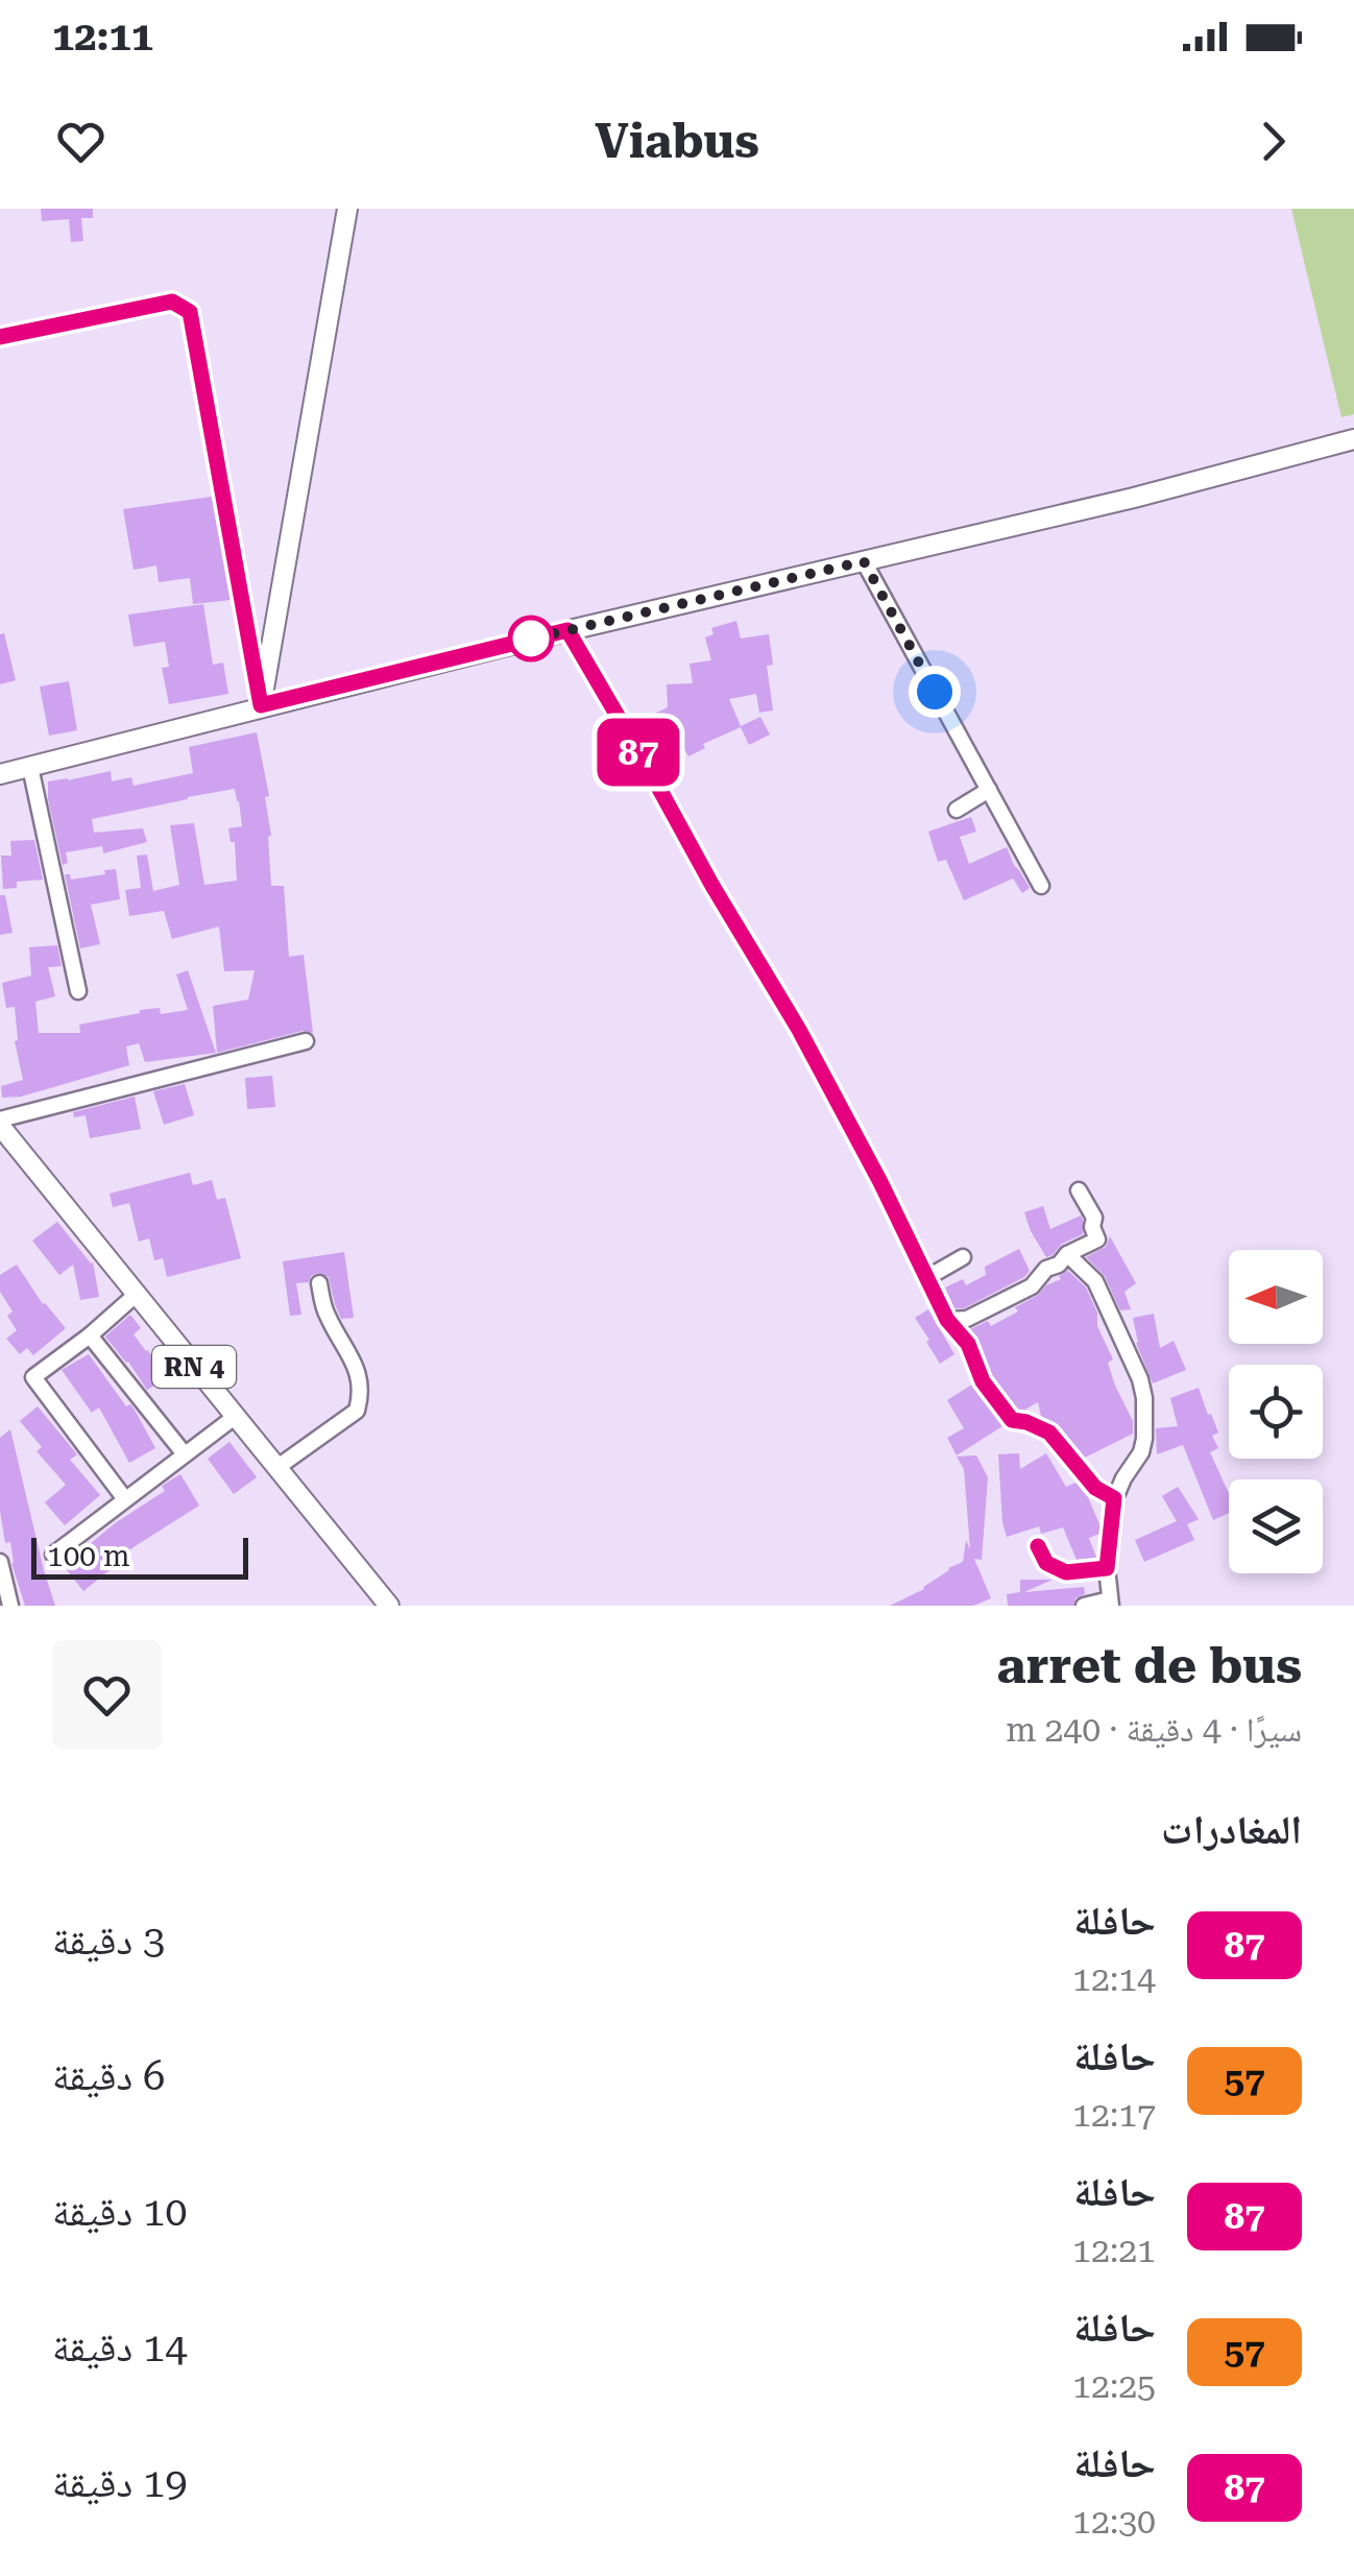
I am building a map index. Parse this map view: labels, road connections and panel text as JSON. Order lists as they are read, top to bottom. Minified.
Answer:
{"streets":{"main road":["RN 4"]},"lines":["bus line 87"],"scale_bar":"100 m","north":"left","page":{"status":"12:11","header":"Viabus","on_map":"87","scale":"100 m","heading":[["arret de bus","سيرًا · 4 دقيقة · 240 m"],"المغادرات"],"list":[{"mark":"87","name":"حافلة","note":"12:14","value":"3 دقيقة"},{"mark":"57","name":"حافلة","note":"12:17","value":"6 دقيقة"},{"mark":"87","name":"حافلة","note":"12:21","value":"10 دقيقة"},{"mark":"57","name":"حافلة","note":"12:25","value":"14 دقيقة"},{"mark":"87","name":"حافلة","note":"12:30","value":"19 دقيقة"}]}}
